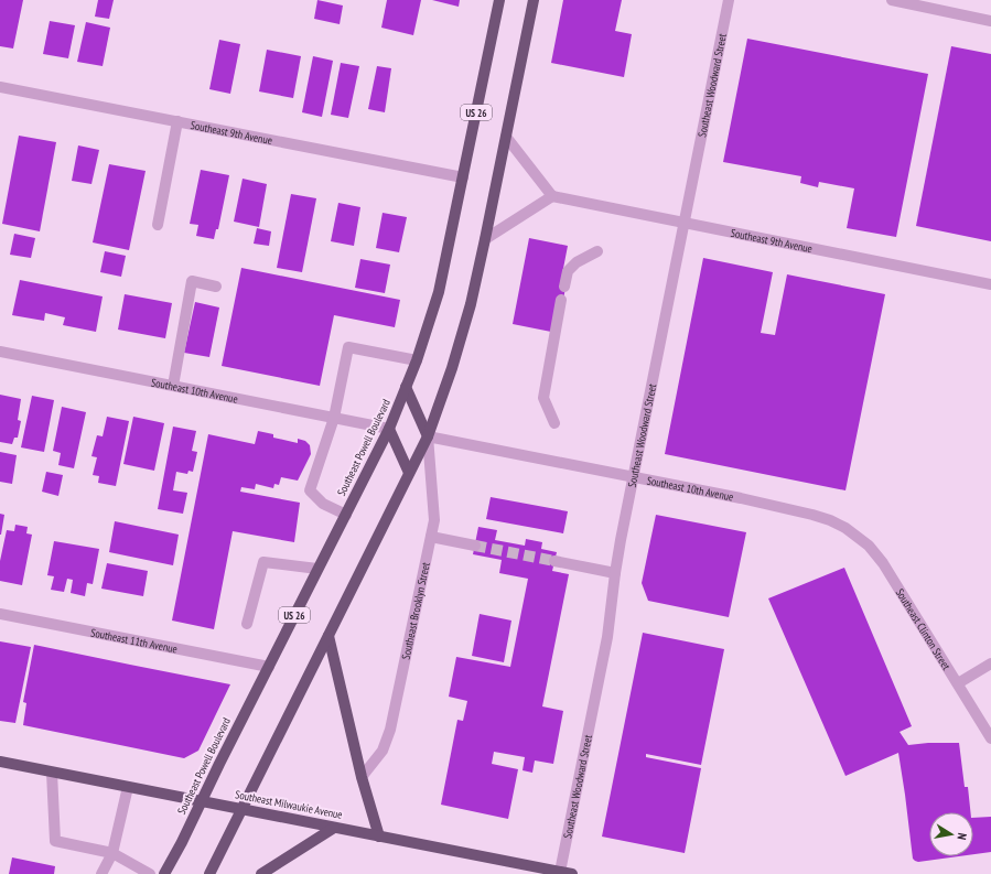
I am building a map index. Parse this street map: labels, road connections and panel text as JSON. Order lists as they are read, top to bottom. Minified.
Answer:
{"streets":{"main road":["US 26","Southeast Powell Boulevard","Southeast Milwaukie Avenue"],"street":["Southeast Woodward Street","Southeast 9th Avenue","Southeast 10th Avenue","Southeast Brooklyn Street","Southeast Clinton Street","Southeast 11th Avenue"]},"crossings":[["Southeast Woodward Street","Southeast 9th Avenue"],["Southeast Woodward Street","Southeast 10th Avenue"],["Southeast Woodward Street","Southeast Milwaukie Avenue"],["Southeast 9th Avenue","Southeast Powell Boulevard"],["Southeast 10th Avenue","Southeast Powell Boulevard"],["Southeast 10th Avenue","Southeast Brooklyn Street"],["Southeast 10th Avenue","Southeast Clinton Street"],["Southeast Powell Boulevard","Southeast 11th Avenue"],["Southeast Powell Boulevard","Southeast Milwaukie Avenue"]],"north":"right"}
